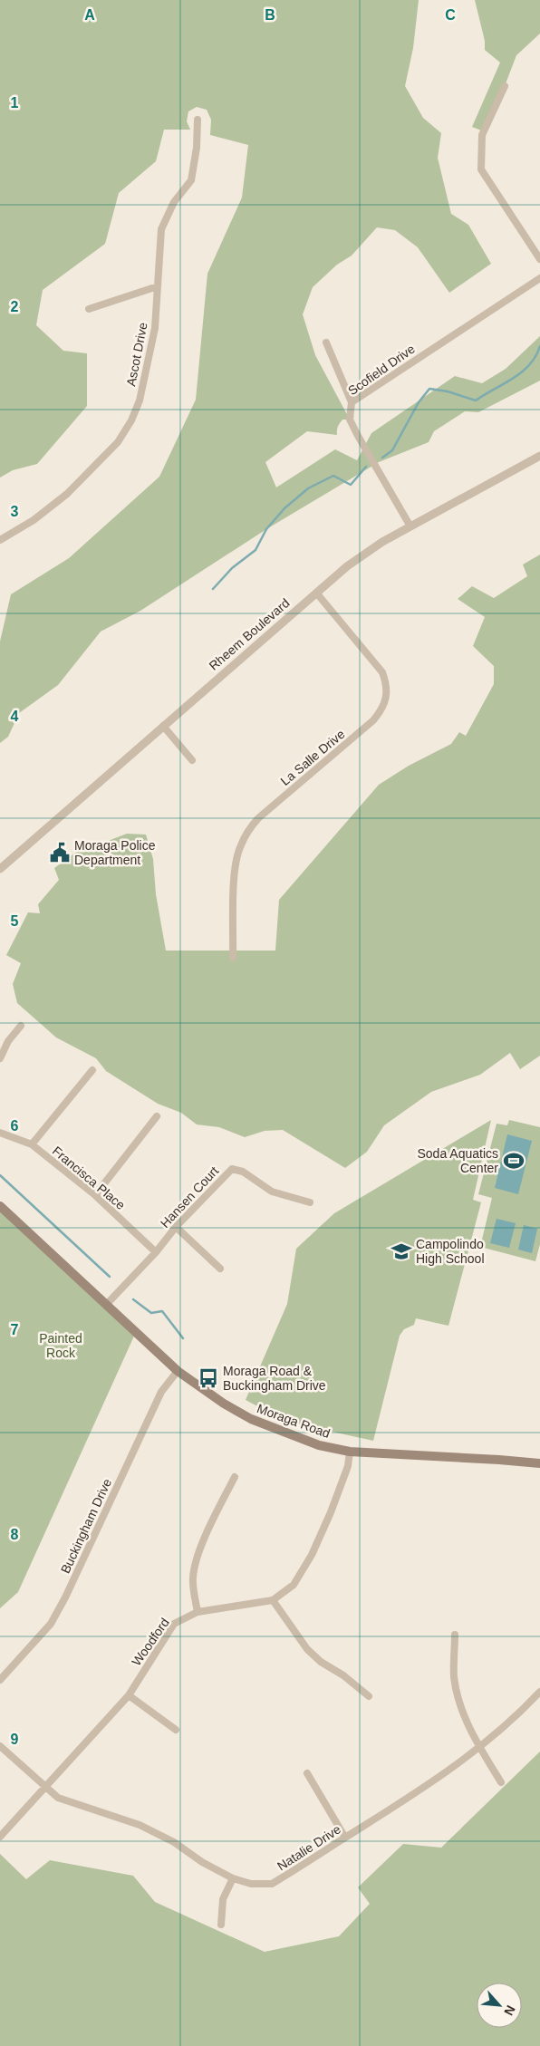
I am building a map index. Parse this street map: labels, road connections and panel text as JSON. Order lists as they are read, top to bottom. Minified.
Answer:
{"streets":{"main road":["Moraga Road"],"street":["Ascot Drive","Scofield Drive","Rheem Boulevard","La Salle Drive","Francisca Place","Hansen Court","Buckingham Drive","Woodford","Natalie Drive"]},"crossings":[["Scofield Drive","Rheem Boulevard"],["Rheem Boulevard","La Salle Drive"],["Francisca Place","Hansen Court"],["Hansen Court","Moraga Road"],["Moraga Road","Buckingham Drive"],["Moraga Road","Woodford"],["Woodford","Natalie Drive"]],"parks":["Painted Rock"],"places":{"public building":["Moraga Police Department"],"sports":["Soda Aquatics Center"],"school or university":["Campolindo High School"],"bus stop":["Moraga Road & Buckingham Drive"]},"north":"bottom right","grid":{"columns":["A","B","C"],"rows":["1","2","3","4","5","6","7","8","9"]}}
